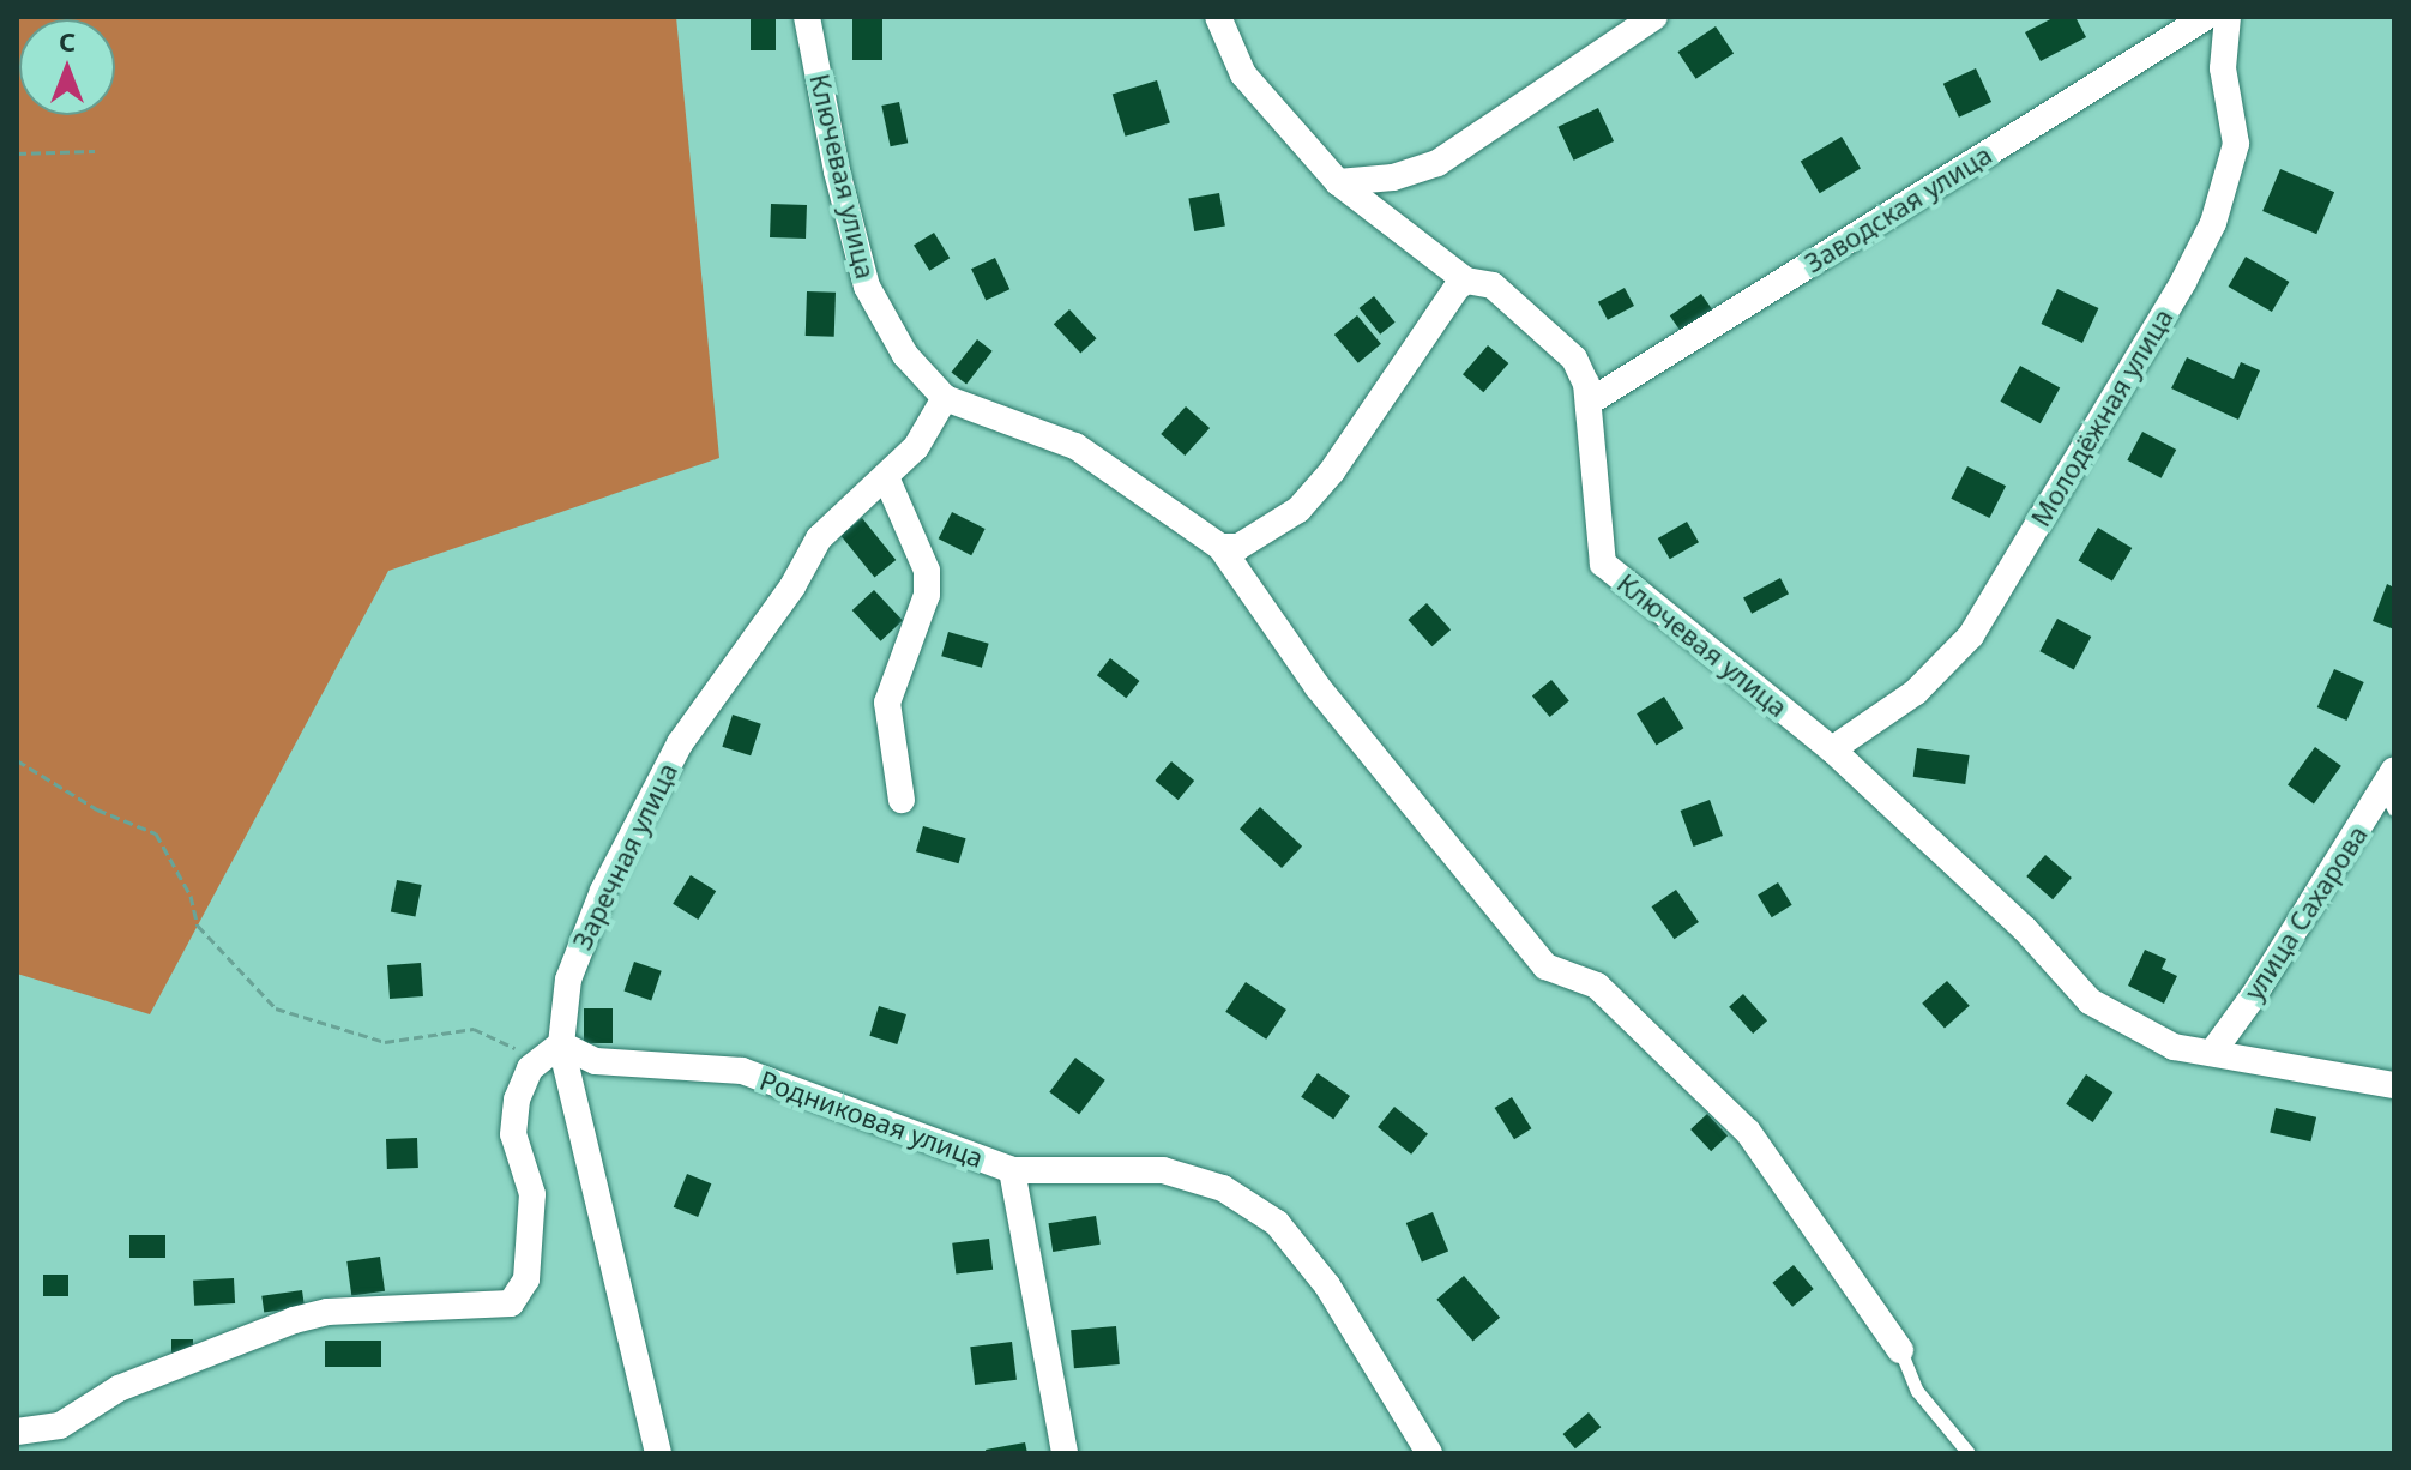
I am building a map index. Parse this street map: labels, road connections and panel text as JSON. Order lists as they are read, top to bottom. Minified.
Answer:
{"streets":{"street":["Ключевая улица","Заводская улица","Молодёжная улица","Заречная улица","улица Сахарова","Родниковая улица"]},"crossings":[["Ключевая улица","Заводская улица"],["Ключевая улица","Молодёжная улица"],["Ключевая улица","Заречная улица"],["Ключевая улица","улица Сахарова"],["Заречная улица","Родниковая улица"]],"north":"top"}
